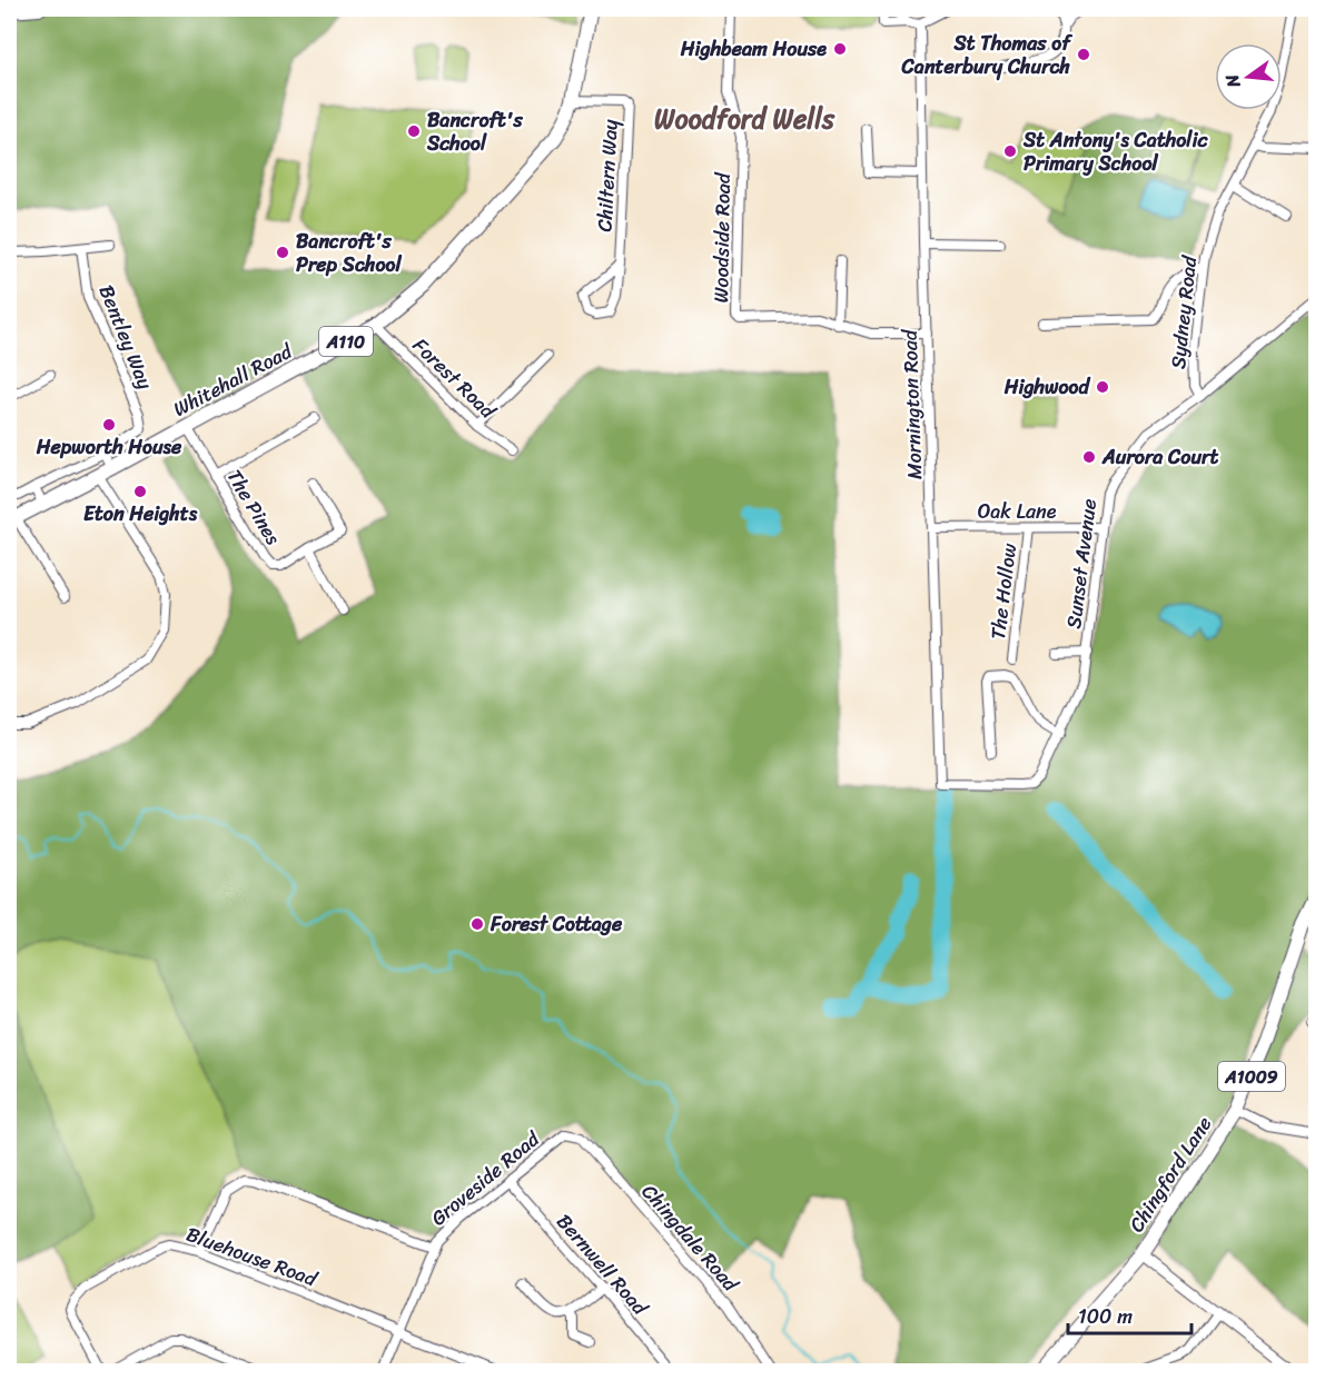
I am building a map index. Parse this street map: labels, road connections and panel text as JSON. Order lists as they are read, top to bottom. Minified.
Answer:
{"streets":{"main road":["A110","Whitehall Road","A1009","Chingford Lane"],"street":["Chiltern Way","Woodside Road","Sydney Road","Bentley Way","Forest Road","Mornington Road","The Pines","Oak Lane","Sunset Avenue","The Hollow","Groveside Road","Chingdale Road","Bluehouse Road","Bernwell Road"]},"crossings":[["Chiltern Way","Whitehall Road"],["Woodside Road","Mornington Road"],["Sydney Road","Sunset Avenue"],["Forest Road","Whitehall Road"],["Whitehall Road","The Pines"],["Mornington Road","Oak Lane"],["Mornington Road","Sunset Avenue"],["Oak Lane","Sunset Avenue"],["Oak Lane","The Hollow"],["Groveside Road","Chingdale Road"],["Groveside Road","Bluehouse Road"],["Groveside Road","Bernwell Road"]],"districts":["Woodford Wells"],"places":["Highbeam House","St Thomas of Canterbury Church","Bancroft's School","St Antony's Catholic Primary School","Bancroft's Prep School","Highwood","Hepworth House","Aurora Court","Eton Heights","Forest Cottage"],"scale_bar":"100 m","north":"left"}
